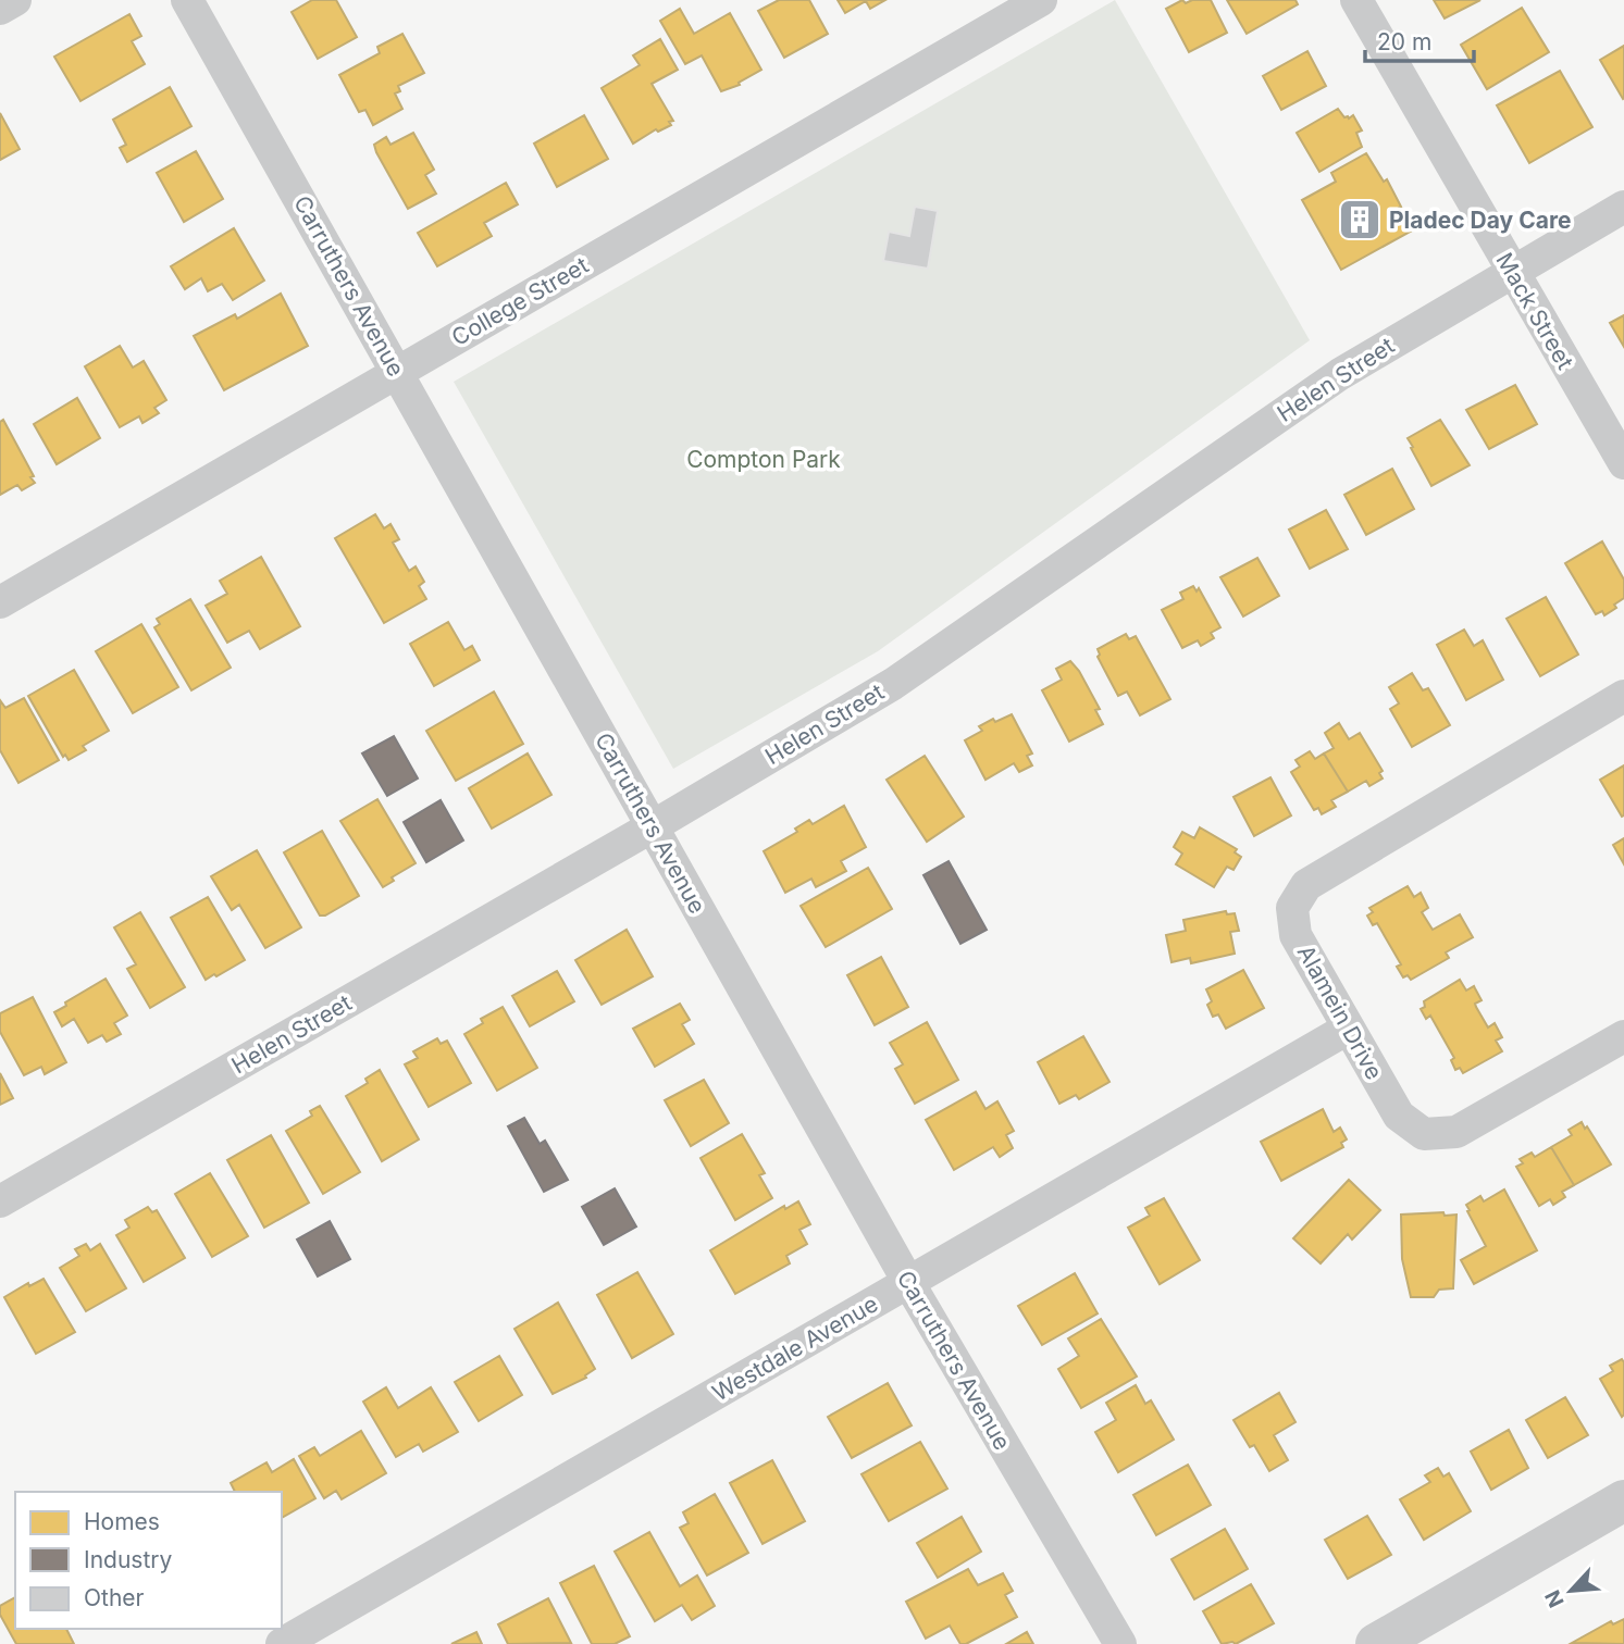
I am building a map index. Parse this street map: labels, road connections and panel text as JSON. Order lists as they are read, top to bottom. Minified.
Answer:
{"streets":{"street":["Carruthers Avenue","College Street","Mack Street","Helen Street","Alamein Drive","Westdale Avenue"]},"crossings":[["Carruthers Avenue","College Street"],["Carruthers Avenue","Helen Street"],["Carruthers Avenue","Westdale Avenue"],["Mack Street","Helen Street"],["Alamein Drive","Westdale Avenue"]],"parks":["Compton Park"],"places":{"building":["Pladec Day Care"]},"legend":["Homes","Industry","Other"],"scale_bar":"20 m","north":"bottom left"}
